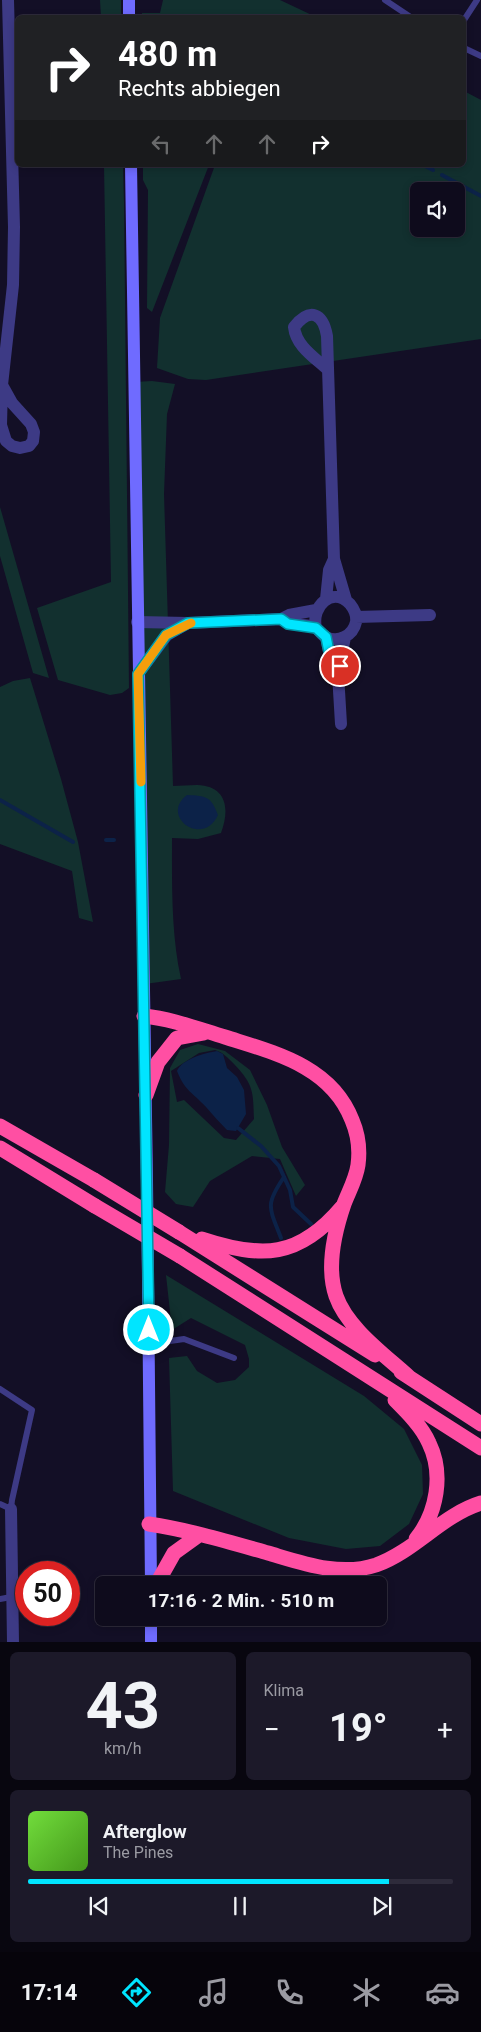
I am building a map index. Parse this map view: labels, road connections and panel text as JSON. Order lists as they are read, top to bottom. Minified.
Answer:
{"page":{"turn":["480 m","Rechts abbiegen"],"limit":"50","trip":"17:16 · 2 Min. · 510 m","tile":[["43","km/h"],"Klima"],"heat":["−","19°","+"],"song":["Afterglow","The Pines"],"tabs":"17:14"}}
